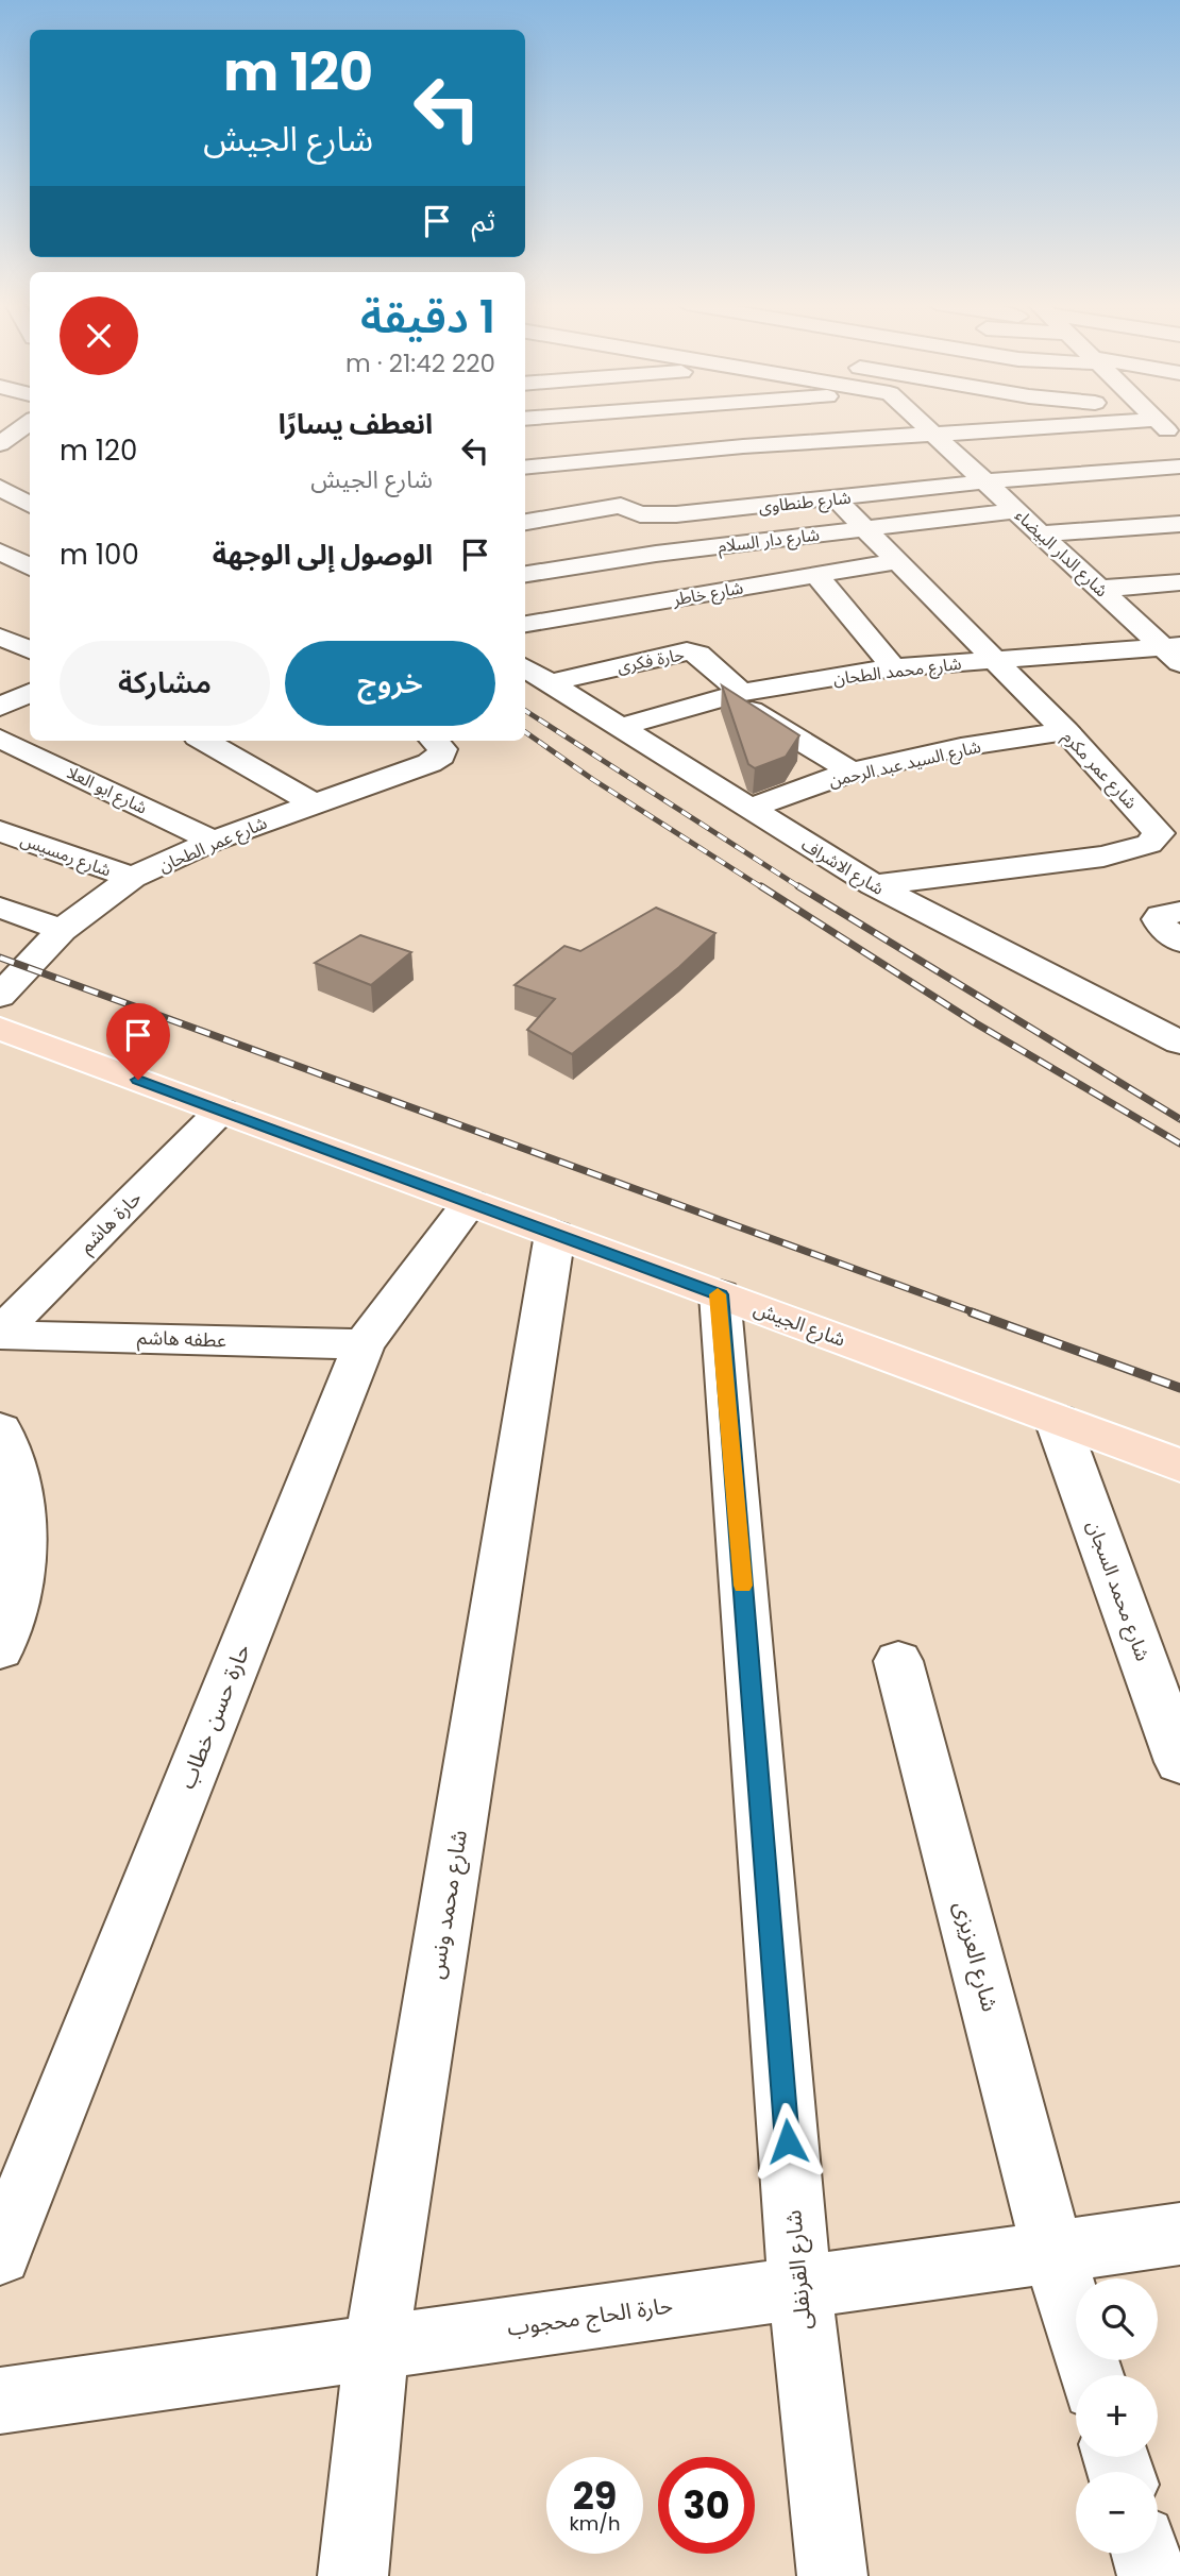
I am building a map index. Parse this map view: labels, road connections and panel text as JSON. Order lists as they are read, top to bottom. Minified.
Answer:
{"streets":{"main road":["شارع الجيش"],"street":["شارع طنطاوى","شارع دار السلام","شارع الدار البيضاء","شارع خاطر","حارة فكرى","شارع محمد الطحان","شارع السيد عبد الرحمن","شارع عمر مكرم","شارع ابو العلا","شارع عمر الطحان","شارع رمسيس","شارع الاشراف","حارة هاشم","عطفه هاشم","شارع محمد السجان","حارة حسن خطاب","شارع محمد ونس","شارع العزيزى","شارع القرنفلى","حارة الحاج محجوب"]},"crossings":[["شارع طنطاوى","شارع الدار البيضاء"],["شارع طنطاوى","شارع عمر مكرم"],["شارع دار السلام","شارع الدار البيضاء"],["شارع دار السلام","شارع عمر مكرم"],["شارع الدار البيضاء","شارع محمد الطحان"],["شارع خاطر","شارع عمر مكرم"],["حارة فكرى","شارع محمد الطحان"],["حارة فكرى","شارع الاشراف"],["شارع محمد الطحان","شارع عمر مكرم"],["شارع محمد الطحان","شارع الاشراف"],["شارع السيد عبد الرحمن","شارع عمر مكرم"],["شارع السيد عبد الرحمن","شارع الاشراف"],["شارع عمر مكرم","شارع الاشراف"],["شارع ابو العلا","شارع عمر الطحان"],["شارع عمر الطحان","شارع رمسيس"],["حارة هاشم","شارع الجيش"],["حارة هاشم","عطفه هاشم"],["شارع الجيش","شارع محمد السجان"],["شارع الجيش","حارة حسن خطاب"],["شارع الجيش","شارع محمد ونس"],["شارع الجيش","شارع القرنفلى"],["عطفه هاشم","حارة حسن خطاب"],["شارع محمد ونس","حارة الحاج محجوب"],["شارع العزيزى","حارة الحاج محجوب"],["شارع القرنفلى","حارة الحاج محجوب"]],"page":{"turn":["120 m","شارع الجيش"],"then":"ثم","heading":["1 دقيقة","220 m · 21:42"],"list":[{"name":"انعطف يسارًا","note":"شارع الجيش","value":"120 m"},{"name":"الوصول إلى الوجهة","value":"100 m"}],"buttons":["خروج","مشاركة"],"map_buttons":["+","−"],"speed":"29 km/h","limit":"30"}}
